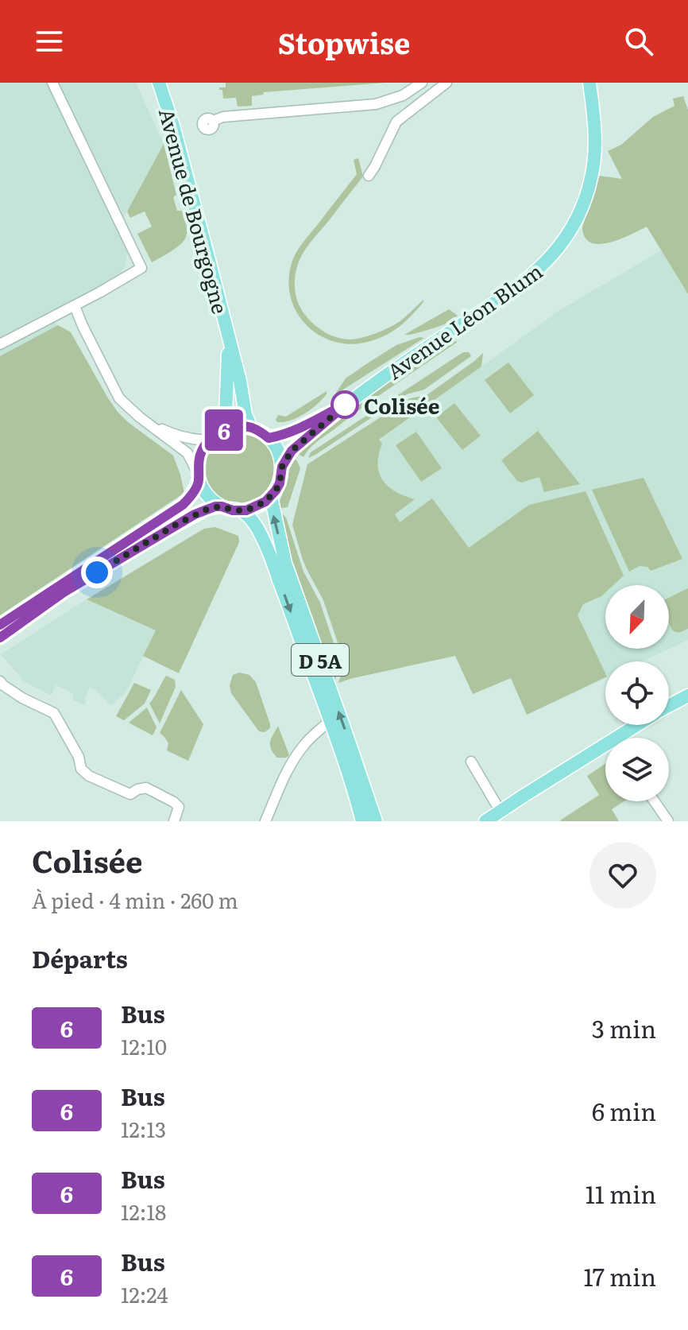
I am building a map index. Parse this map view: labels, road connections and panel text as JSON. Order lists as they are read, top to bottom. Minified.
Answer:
{"streets":{"main road":["Avenue de Bourgogne","Avenue Léon Blum","D 5A"]},"crossings":[["Avenue de Bourgogne","Avenue Léon Blum"],["Avenue de Bourgogne","D 5A"],["Avenue Léon Blum","D 5A"]],"places":["Colisée"],"lines":["bus line 6"],"north":"bottom left","page":{"header":"Stopwise","on_map":"6","heading":[["Colisée","À pied · 4 min · 260 m"],"Départs"],"list":[{"mark":"6","name":"Bus","note":"12:10","value":"3 min"},{"mark":"6","name":"Bus","note":"12:13","value":"6 min"},{"mark":"6","name":"Bus","note":"12:18","value":"11 min"},{"mark":"6","name":"Bus","note":"12:24","value":"17 min"}]}}
